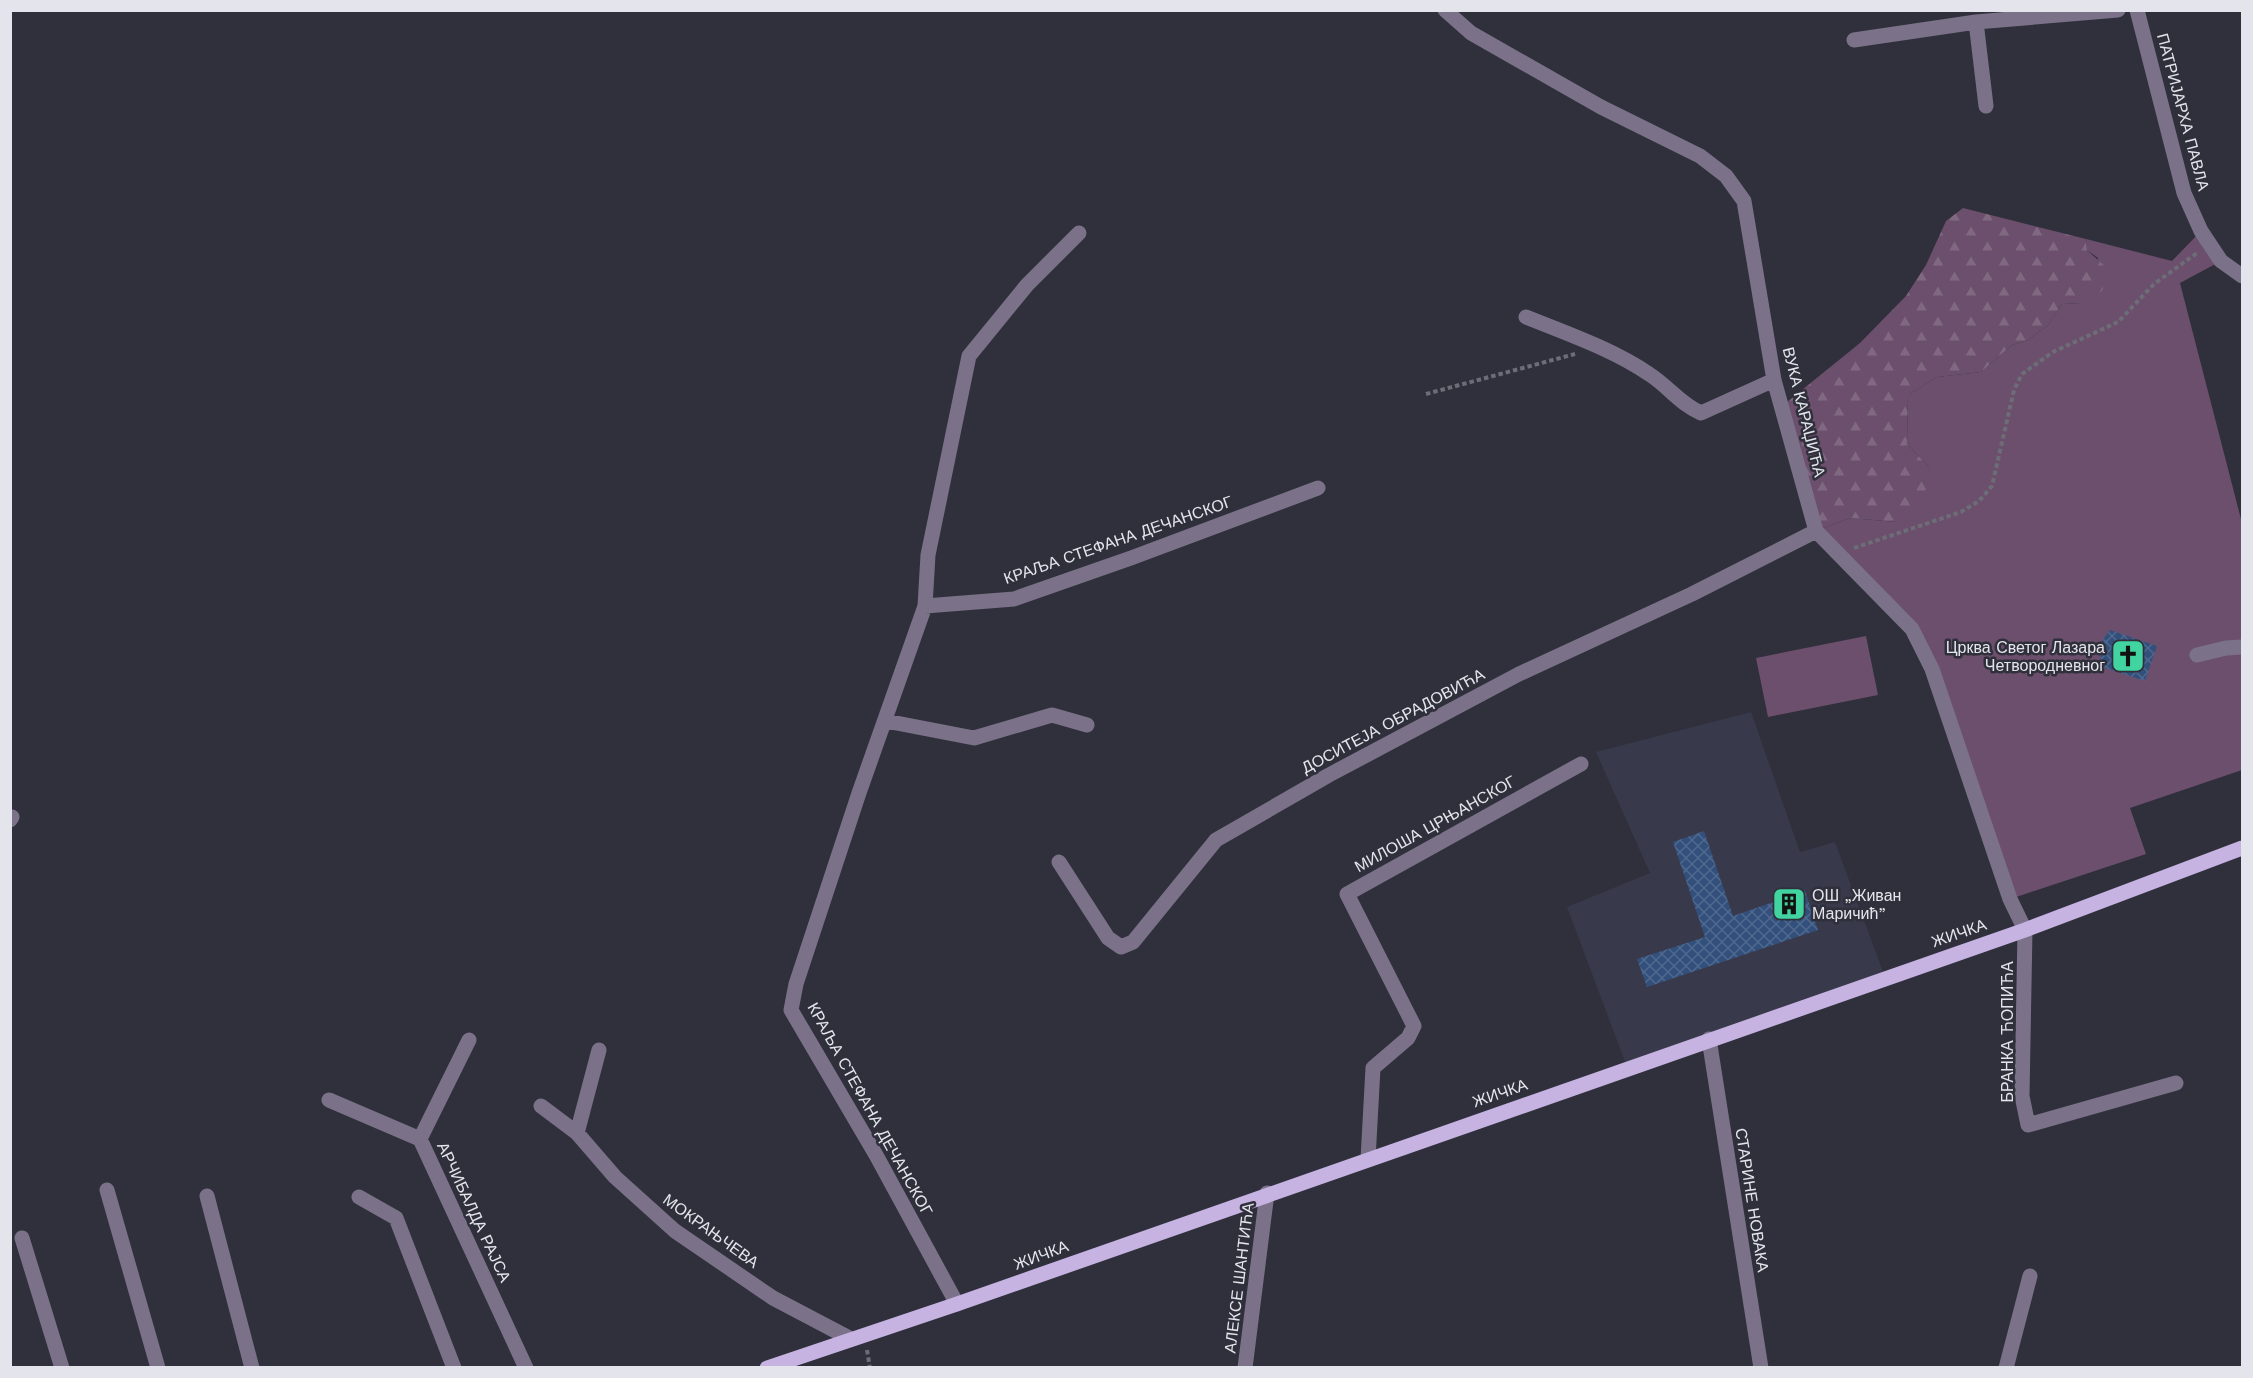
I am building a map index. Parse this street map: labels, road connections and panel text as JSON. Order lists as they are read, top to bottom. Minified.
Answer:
{"streets":{"main road":["ЖИЧКА"],"street":["ПАТРИЈАРХА ПАВЛА","ВУКА КАРАЏИЋА","КРАЉА СТЕФАНА ДЕЧАНСКОГ","ДОСИТЕЈА ОБРАДОВИЋА","МИЛОША ЦРЊАНСКОГ","БРАНКА ЋОПИЋА","СТАРИНЕ НОВАКА","АРЧИБАЛДА РАЈСА","МОКРАЊЧЕВА","АЛЕКСЕ ШАНТИЋА"]},"crossings":[["ВУКА КАРАЏИЋА","ДОСИТЕЈА ОБРАДОВИЋА"],["КРАЉА СТЕФАНА ДЕЧАНСКОГ","ЖИЧКА"],["МИЛОША ЦРЊАНСКОГ","ЖИЧКА"],["ЖИЧКА","БРАНКА ЋОПИЋА"],["ЖИЧКА","СТАРИНЕ НОВАКА"],["ЖИЧКА","МОКРАЊЧЕВА"],["ЖИЧКА","АЛЕКСЕ ШАНТИЋА"]],"places":{"church":["Црква Светог Лазара Четвородневног"],"building":["ОШ „Живан Маричић”"]}}
